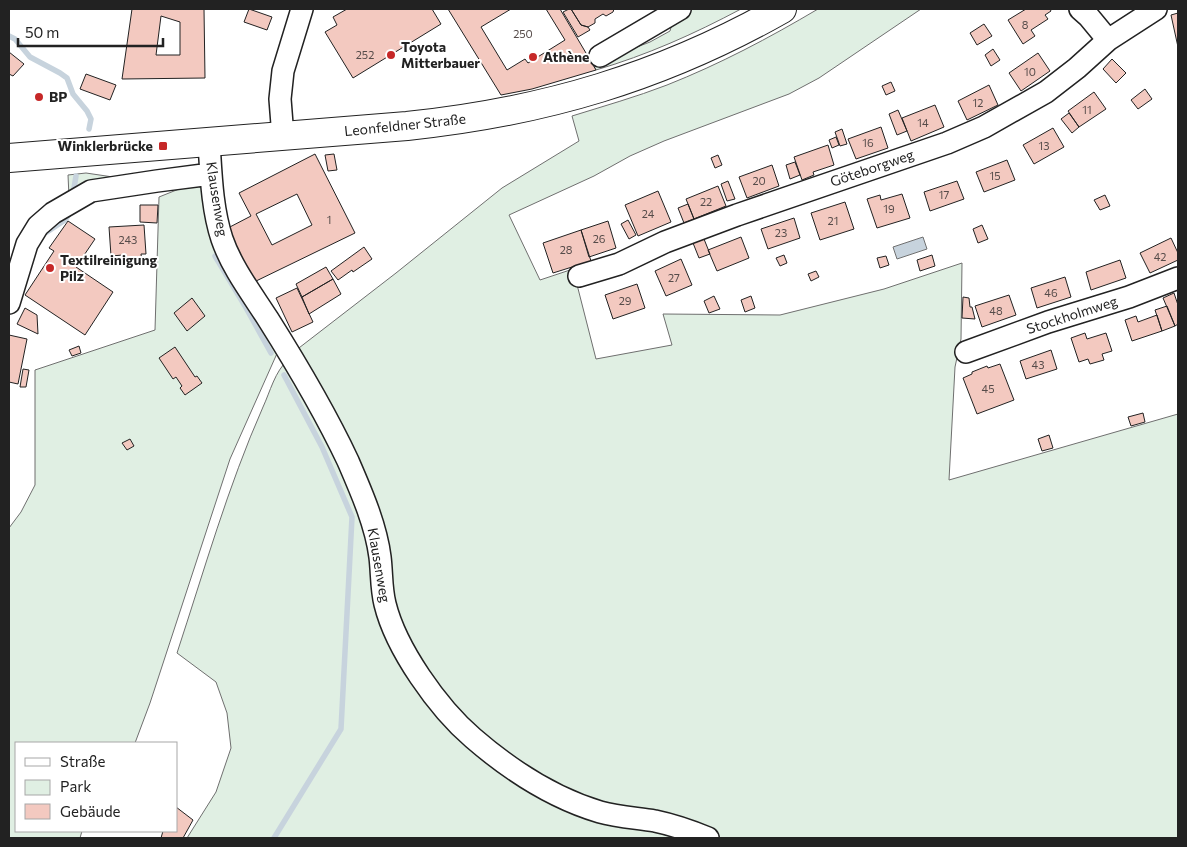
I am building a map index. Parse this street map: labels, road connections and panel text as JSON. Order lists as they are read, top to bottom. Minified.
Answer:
{"streets":{"main road":["Leonfeldner Straße"],"street":["Göteborgweg","Klausenweg","Stockholmweg"]},"crossings":[["Leonfeldner Straße","Klausenweg"]],"places":{"other":["Toyota Mitterbauer","Athène","BP","Textilreinigung Pilz"],"transit":["Winklerbrücke"]},"house_numbers":["8","250","252","10","12","11","14","16","13","15","20","17","22","19","24","1","21","23","26","243","28","42","27","46","29","48","43","45"],"legend":["Straße","Park","Gebäude"],"scale_bar":"50 m"}
